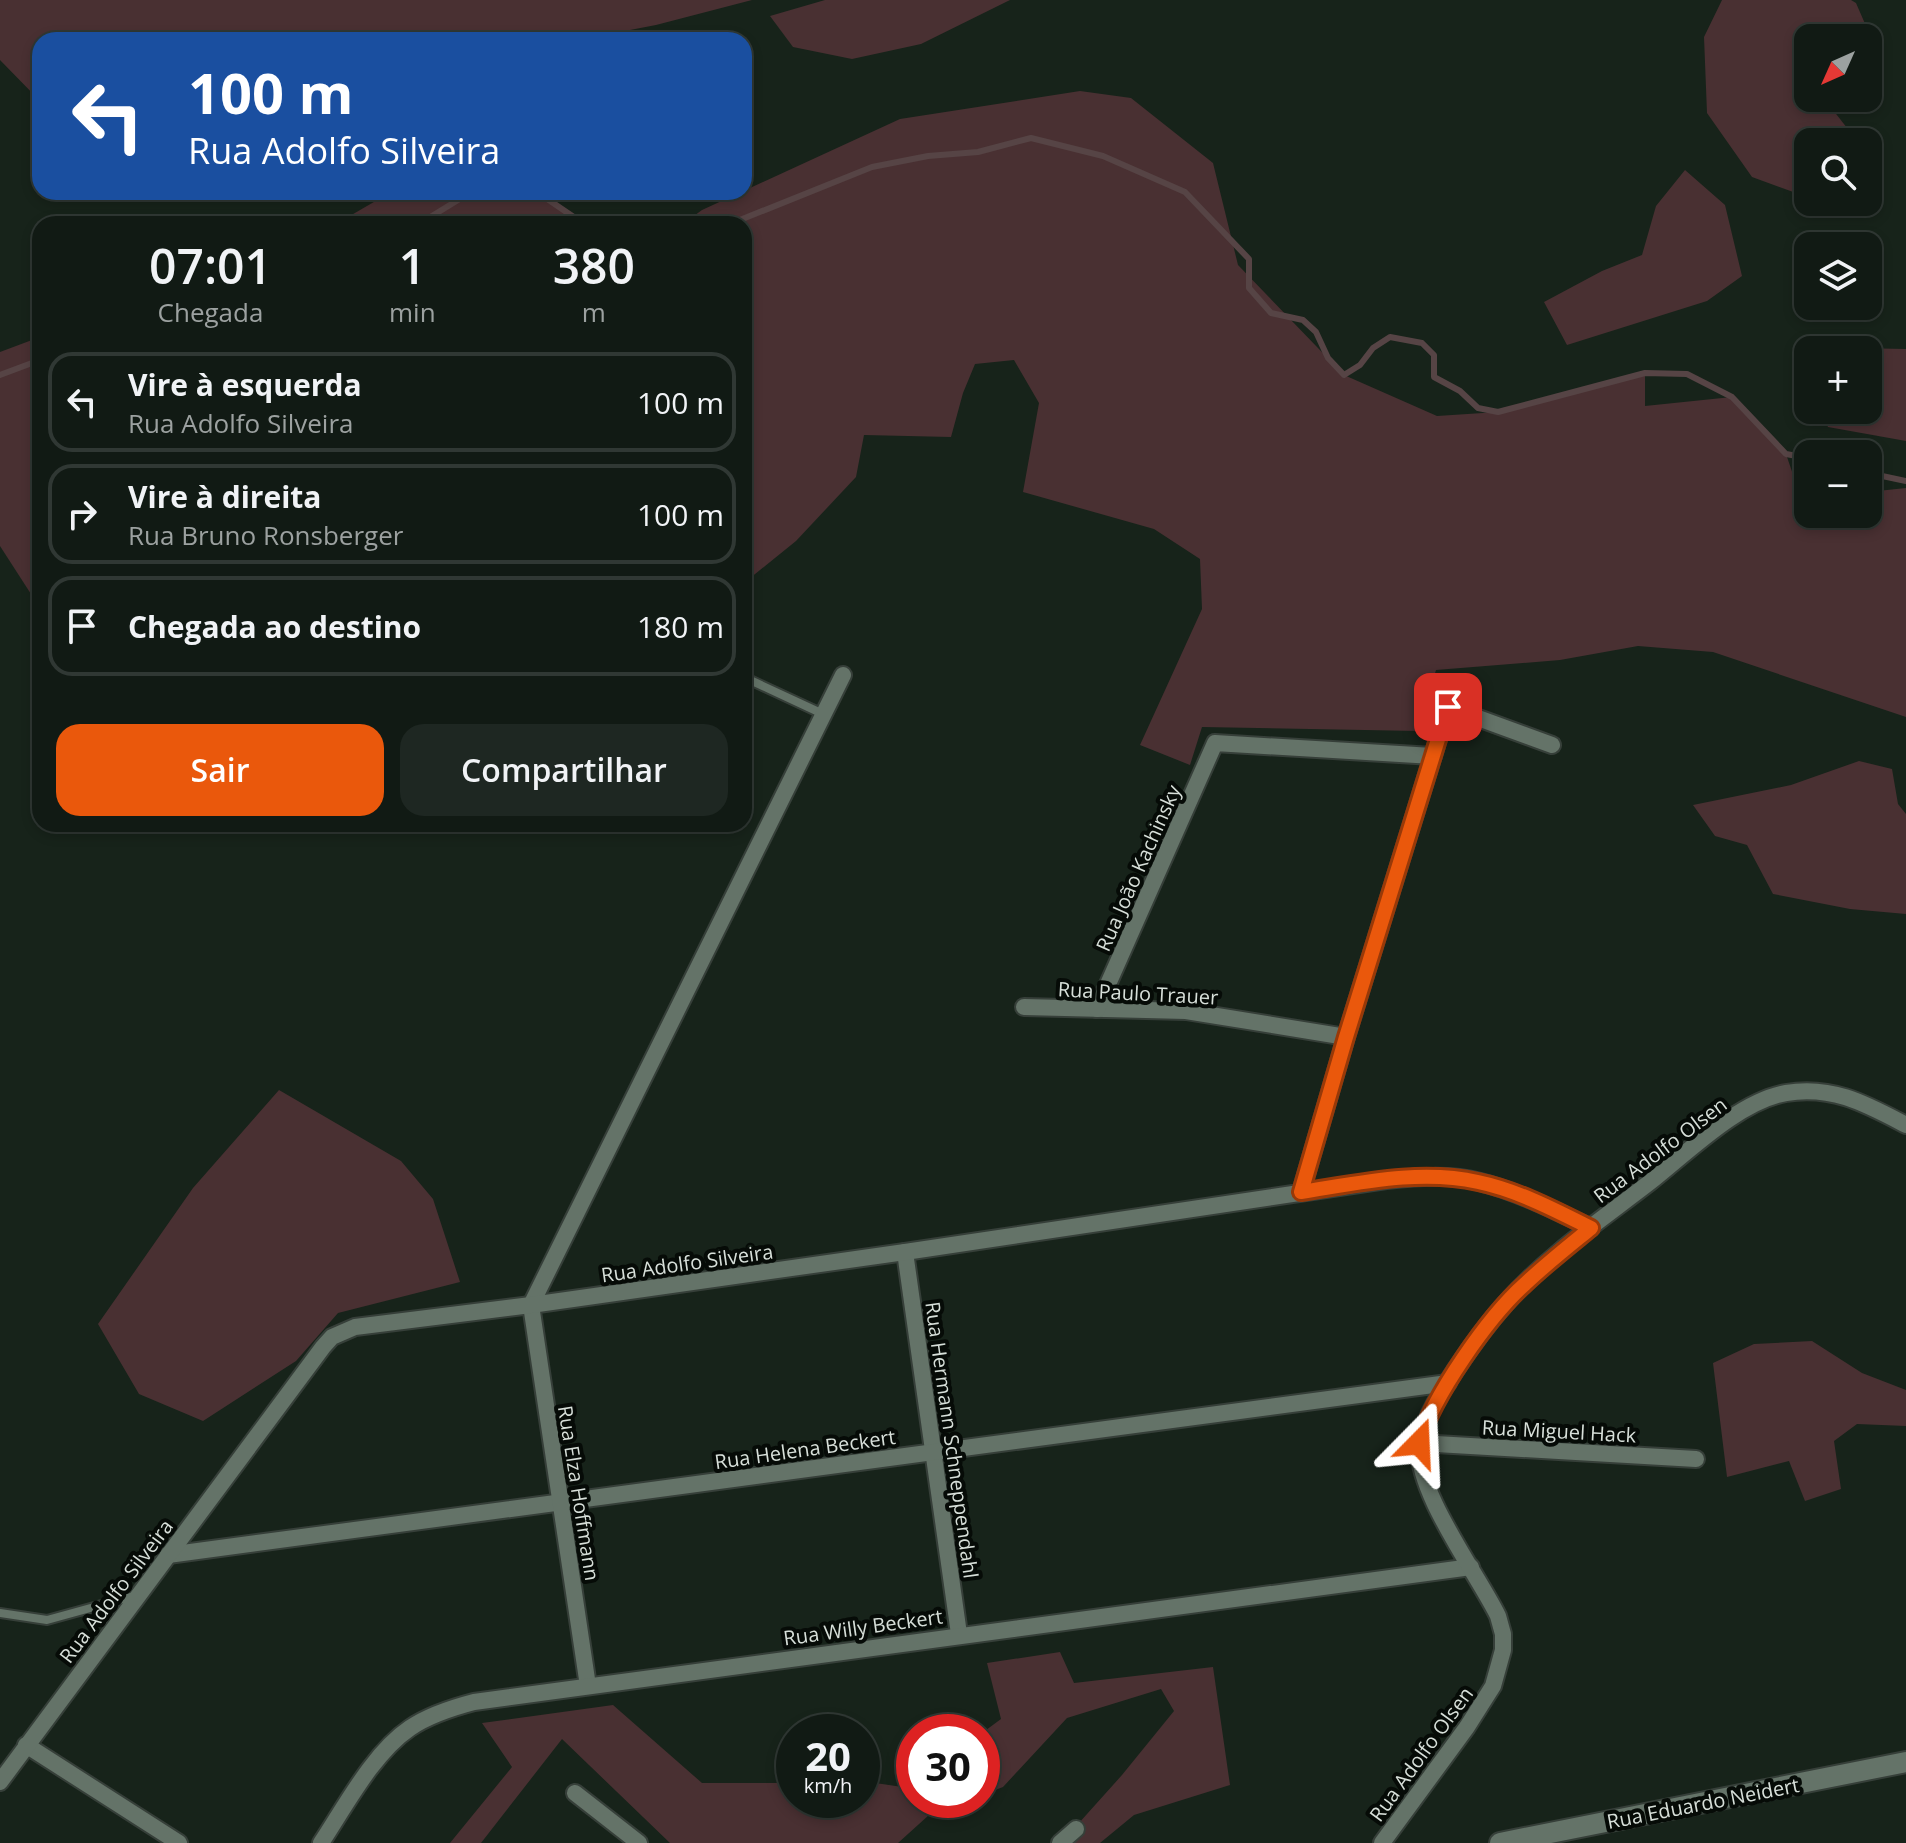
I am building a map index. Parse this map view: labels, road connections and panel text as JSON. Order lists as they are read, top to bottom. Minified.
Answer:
{"streets":{"main road":["Rua Eduardo Neidert"],"street":["Rua João Kachinsky","Rua Paulo Trauer","Rua Adolfo Olsen","Rua Adolfo Silveira","Rua Miguel Hack","Rua Hermann Schneppendahl","Rua Helena Beckert","Rua Elza Hoffmann","Rua Willy Beckert"]},"crossings":[["Rua João Kachinsky","Rua Paulo Trauer"],["Rua Adolfo Olsen","Rua Adolfo Silveira"],["Rua Adolfo Olsen","Rua Miguel Hack"],["Rua Adolfo Olsen","Rua Helena Beckert"],["Rua Adolfo Olsen","Rua Willy Beckert"],["Rua Adolfo Silveira","Rua Hermann Schneppendahl"],["Rua Adolfo Silveira","Rua Helena Beckert"],["Rua Adolfo Silveira","Rua Elza Hoffmann"],["Rua Hermann Schneppendahl","Rua Helena Beckert"],["Rua Hermann Schneppendahl","Rua Willy Beckert"],["Rua Helena Beckert","Rua Elza Hoffmann"],["Rua Elza Hoffmann","Rua Willy Beckert"]],"north":"bottom left","page":{"map_buttons":["+","−"],"turn":["100 m","Rua Adolfo Silveira"],"eta":["07:01","Chegada","1","min","380","m"],"list":[{"name":"Vire à esquerda","note":"Rua Adolfo Silveira","value":"100 m"},{"name":"Vire à direita","note":"Rua Bruno Ronsberger","value":"100 m"},{"name":"Chegada ao destino","value":"180 m"}],"buttons":["Sair","Compartilhar"],"speed":"20 km/h","limit":"30"}}
